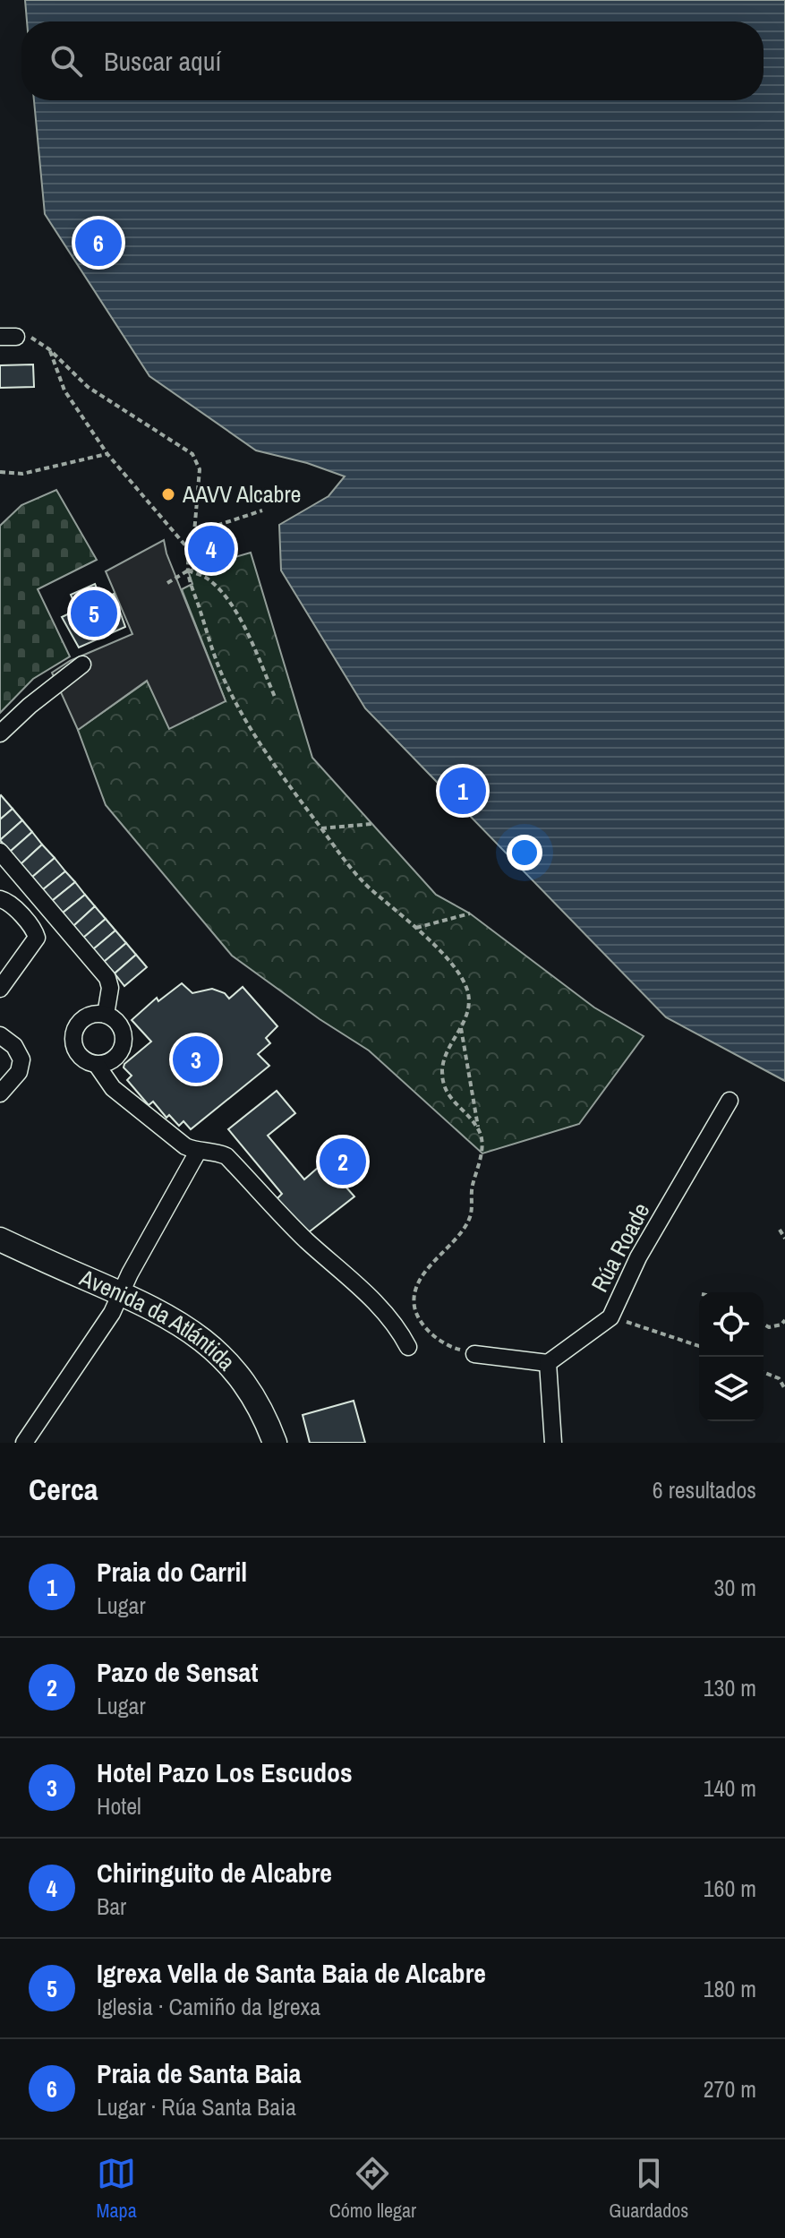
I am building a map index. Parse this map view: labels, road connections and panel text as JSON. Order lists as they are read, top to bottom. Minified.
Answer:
{"streets":{"street":["Rúa Roade","Avenida da Atlántida"]},"places":["AAVV Alcabre"],"page":{"search":"Buscar aquí","pins":["6","4","5","1","3","2"],"heading":["Cerca","6 resultados"],"list":[{"mark":"1","name":"Praia do Carril","note":"Lugar","value":"30 m"},{"mark":"2","name":"Pazo de Sensat","note":"Lugar","value":"130 m"},{"mark":"3","name":"Hotel Pazo Los Escudos","note":"Hotel","value":"140 m"},{"mark":"4","name":"Chiringuito de Alcabre","note":"Bar","value":"160 m"},{"mark":"5","name":"Igrexa Vella de Santa Baia de Alcabre","note":"Iglesia · Camiño da Igrexa","value":"180 m"},{"mark":"6","name":"Praia de Santa Baia","note":"Lugar · Rúa Santa Baia","value":"270 m"}],"nav":["Mapa","Cómo llegar","Guardados"]}}
